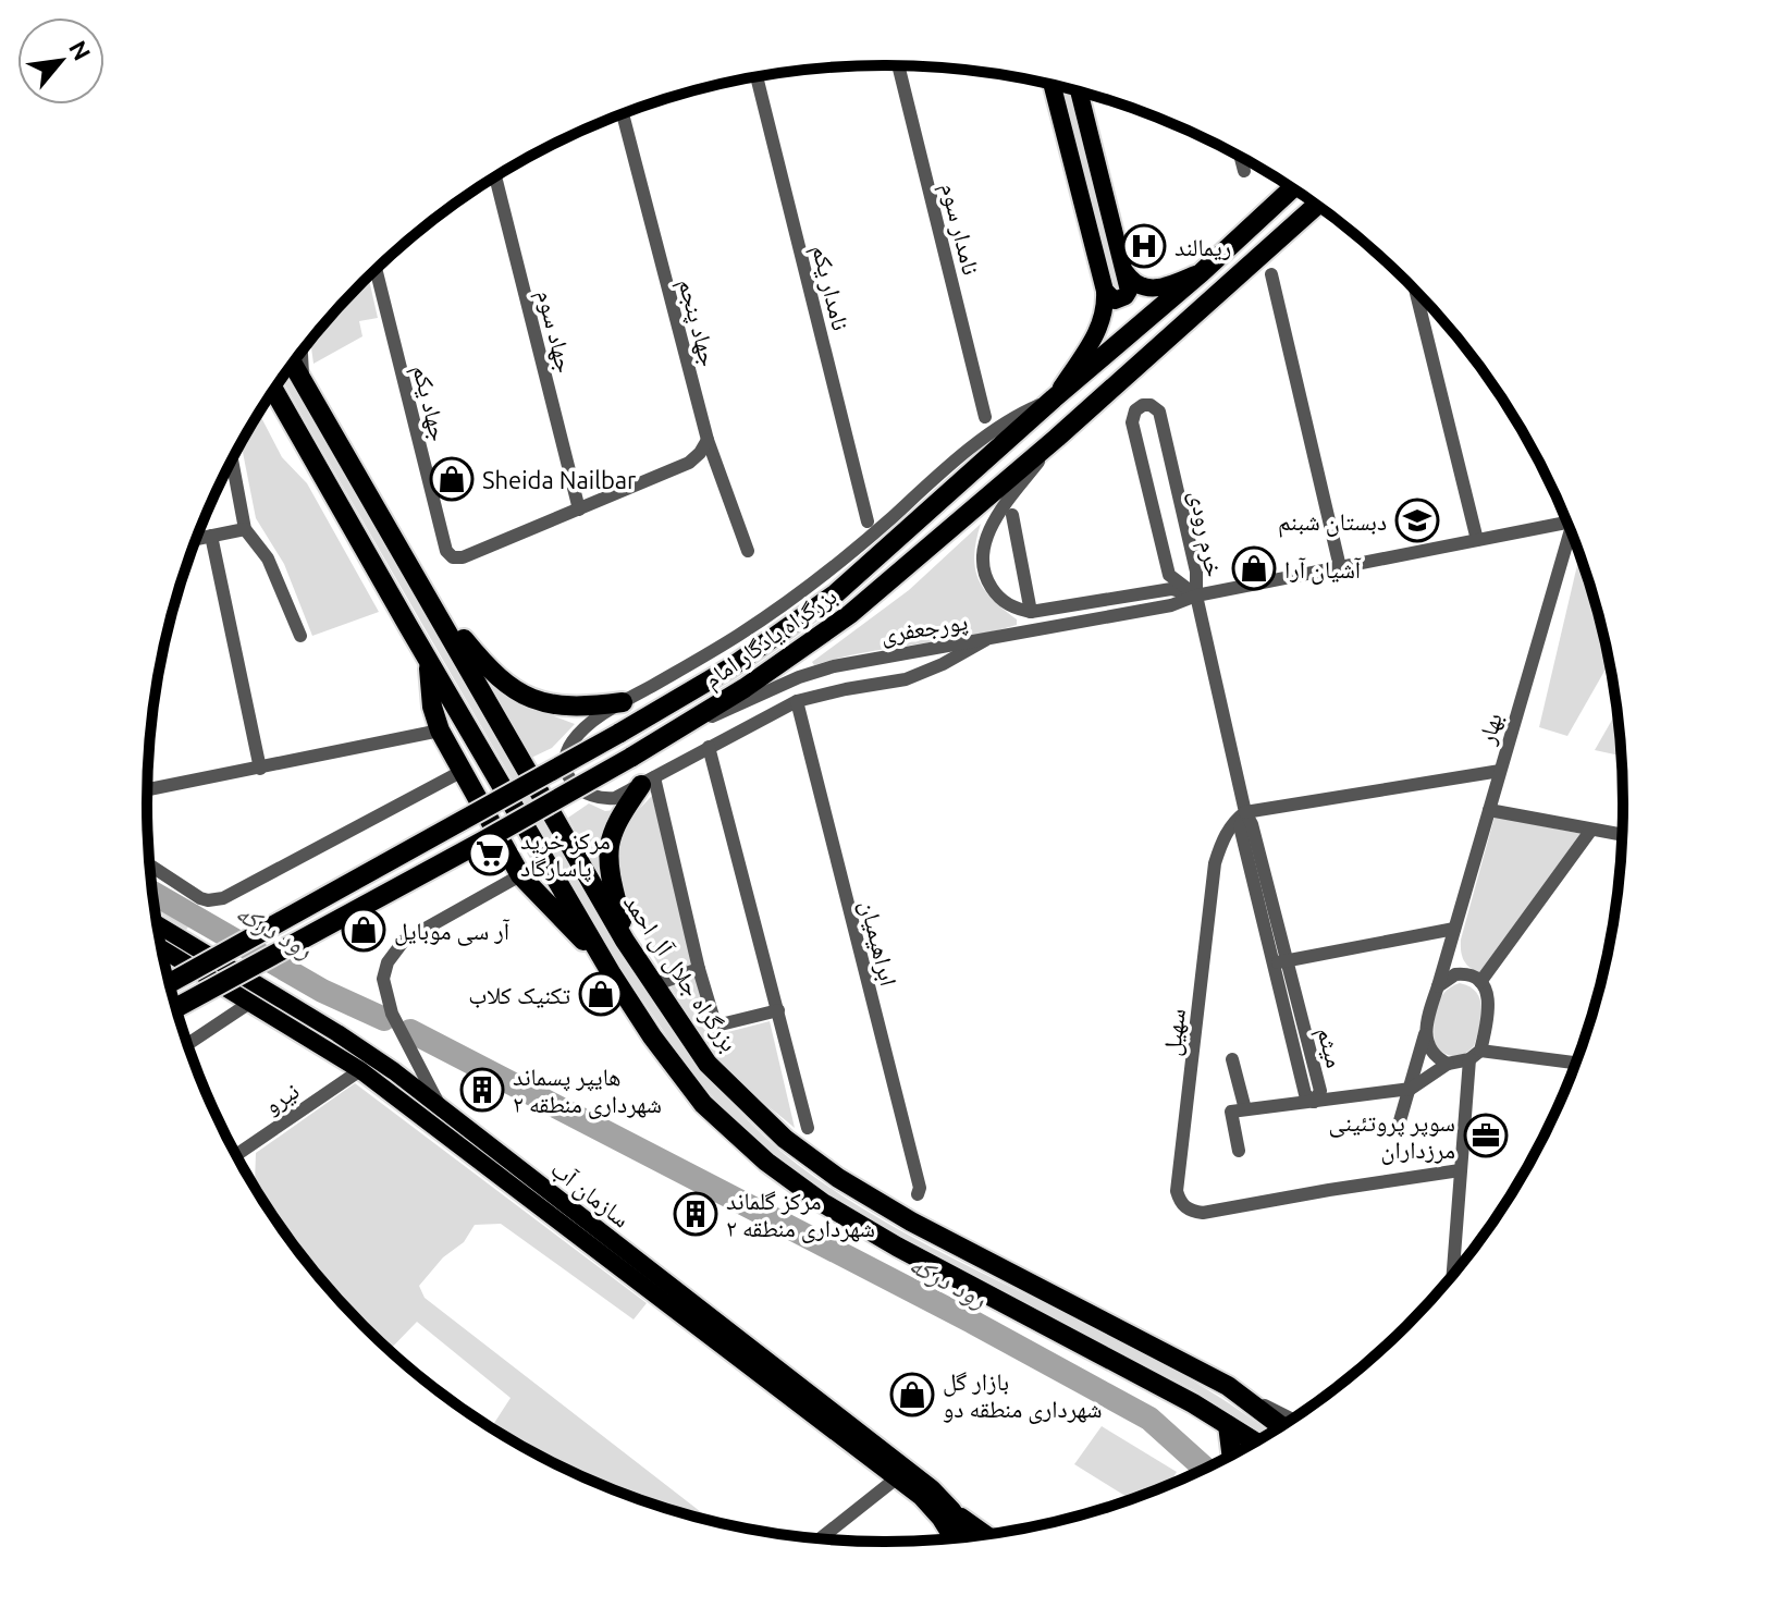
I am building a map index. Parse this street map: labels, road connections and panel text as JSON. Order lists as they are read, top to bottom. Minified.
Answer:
{"streets":{"highway":["بزرگراه یادگار امام","بزرگراه جلال آل احمد"],"main road":["سازمان آب"],"street":["نامدار سوم","نامدار یکم","جهاد پنجم","جهاد سوم","جهاد یکم","خرم‌ رودی","پورجعفری","بهار","ابراهیمیان","سهیل","میثم","نیرو"]},"crossings":[["جهاد سوم","جهاد یکم"],["خرم‌ رودی","پورجعفری"],["پورجعفری","بزرگراه یادگار امام"],["سهیل","میثم"],["نیرو","سازمان آب"]],"water":["رود درکه"],"places":{"hospital":["ریمالند"],"shop":["Sheida Nailbar","آشیان آرا","آر سی موبایل","تکنیک کلاب","بازار گل شهرداری منطقه دو"],"school or university":["دبستان شبنم"],"supermarket":["مرکز خرید پاسارگاد"],"building":["هایپر پسماند شهرداری منطقه ۲","مرکز گلماند شهرداری منطقه ۲"],"office":["سوپر پروتئینی مرزداران"]},"north":"top right"}
